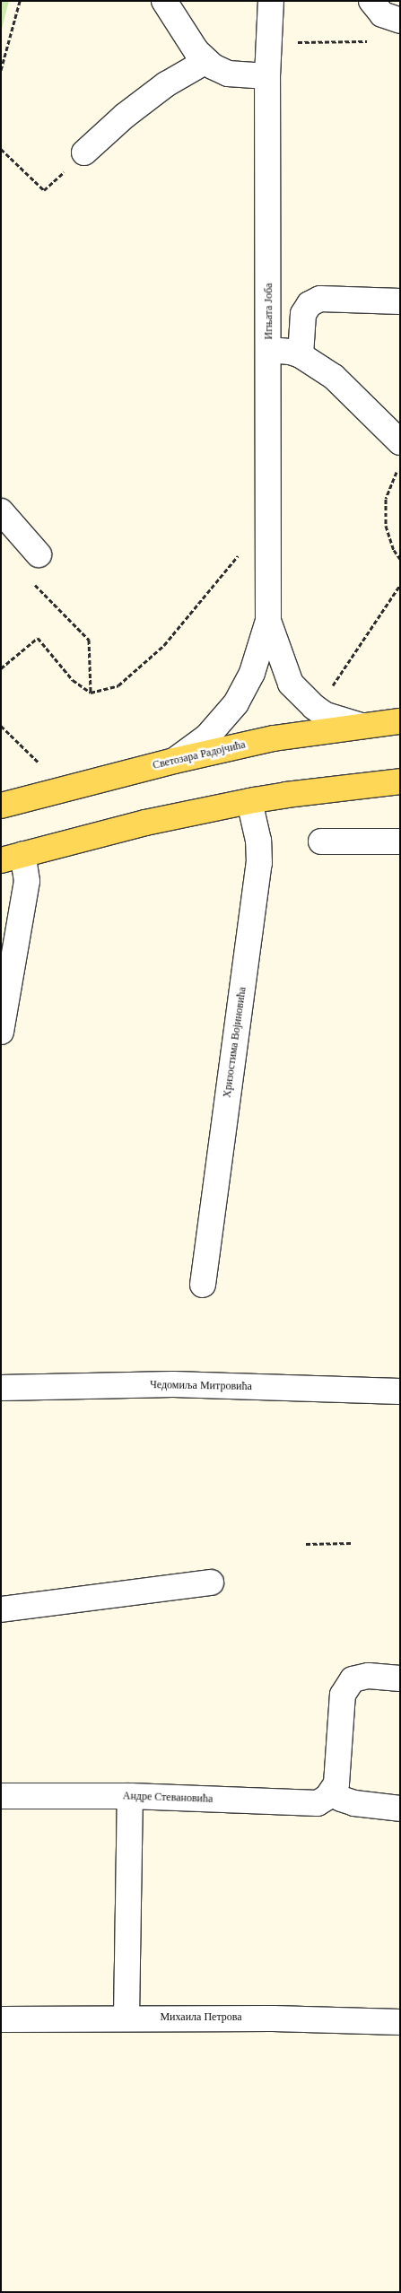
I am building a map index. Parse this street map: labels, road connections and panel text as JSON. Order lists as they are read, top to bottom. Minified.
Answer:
{"streets":{"main road":["Светозара Радојчића"],"street":["Игњата Јоба","Хризостима Војиновића","Чедомиља Митровића","Андре Стевановића","Михаила Петрова"]},"crossings":[["Игњата Јоба","Светозара Радојчића"]]}
